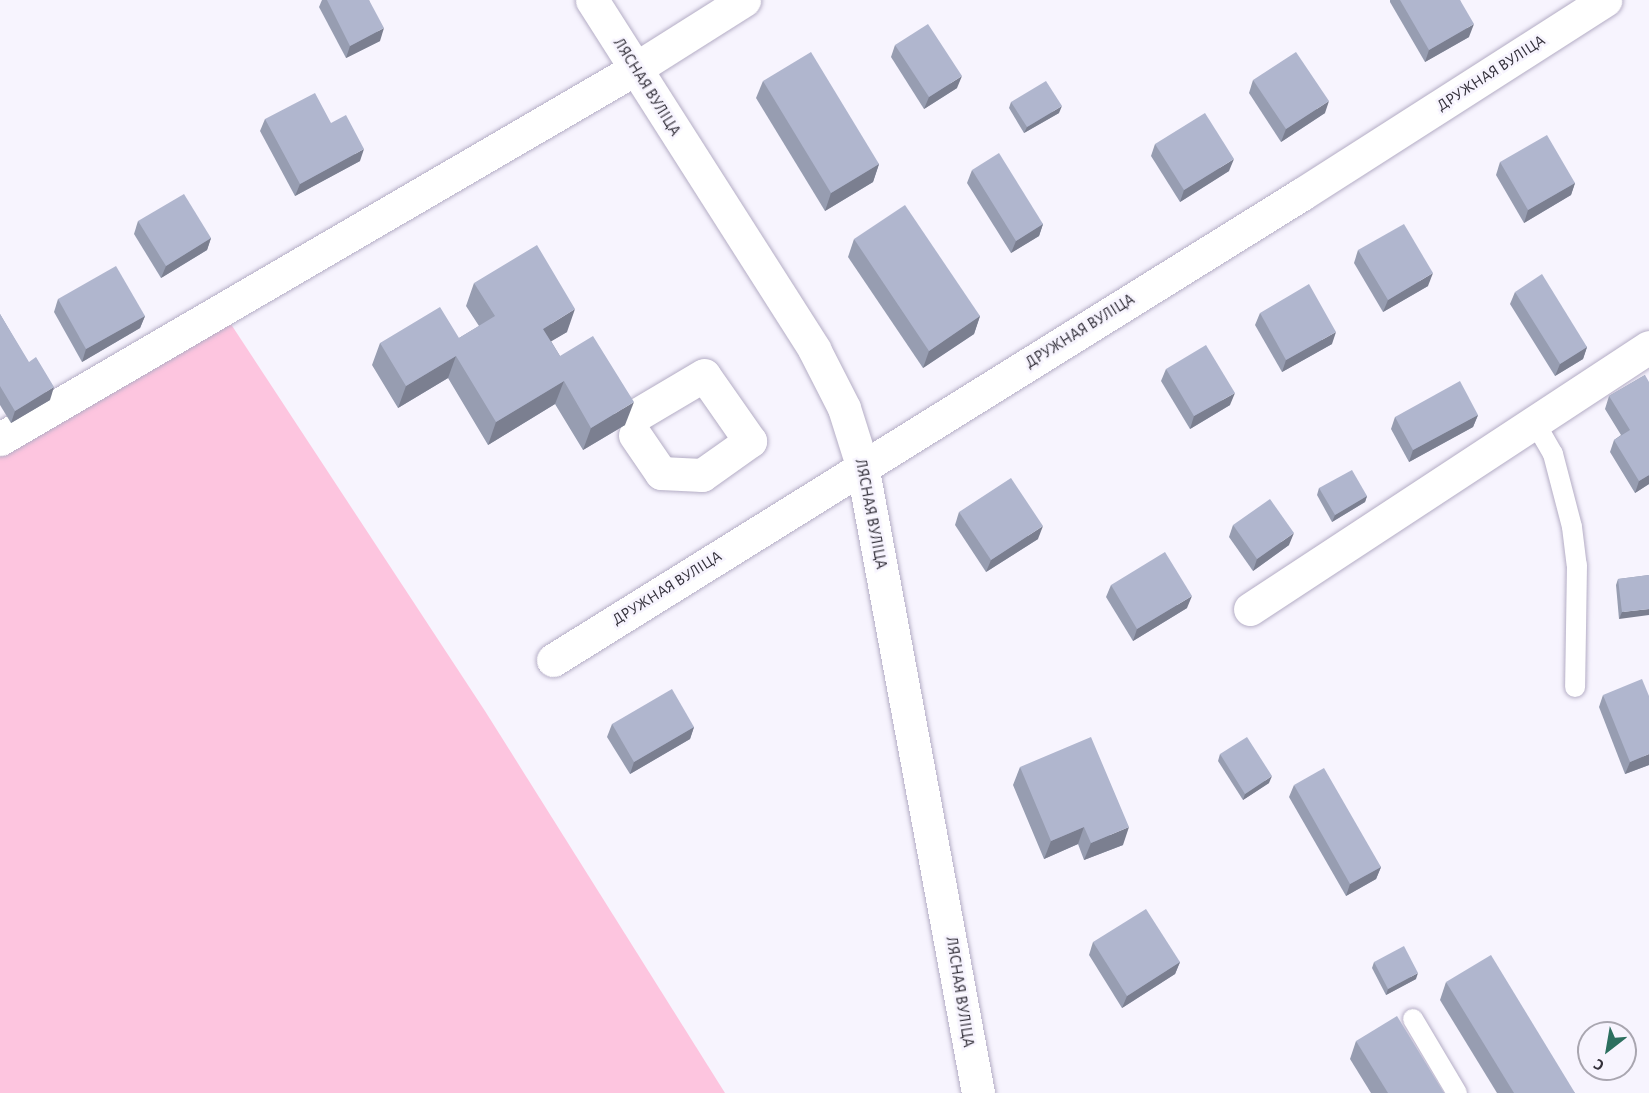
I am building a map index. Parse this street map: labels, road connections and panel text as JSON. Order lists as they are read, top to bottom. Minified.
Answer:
{"streets":{"street":["ДРУЖНАЯ ВУЛІЦА","ЛЯСНАЯ ВУЛІЦА"]},"crossings":[["ДРУЖНАЯ ВУЛІЦА","ЛЯСНАЯ ВУЛІЦА"]],"north":"bottom left"}
